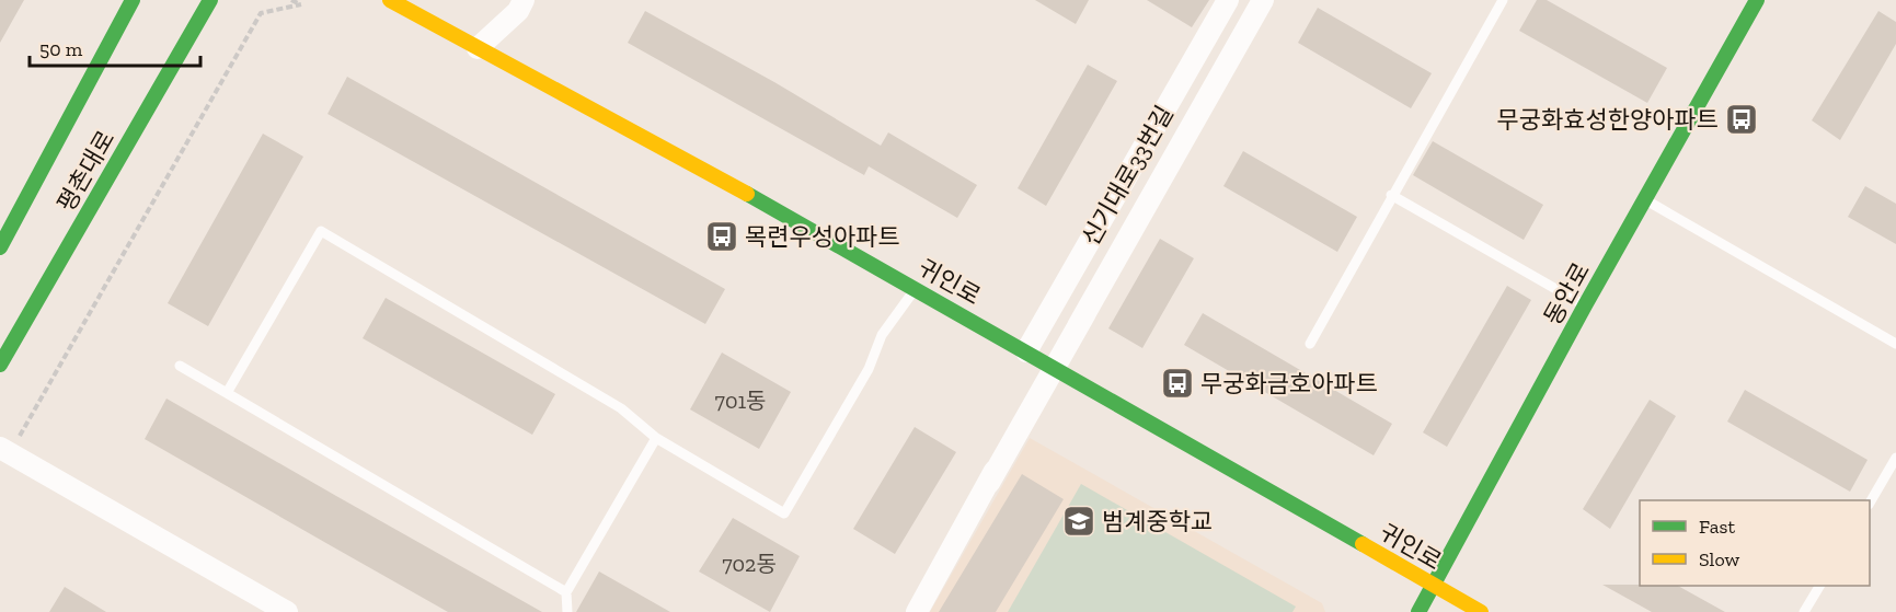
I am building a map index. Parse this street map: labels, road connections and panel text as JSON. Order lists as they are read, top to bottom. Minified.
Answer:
{"streets":{"street":["평촌대로","신기대로33번길","귀인로","동안로"]},"crossings":[["신기대로33번길","귀인로"],["귀인로","동안로"]],"places":{"bus stop":["무궁화효성한양아파트","목련우성아파트","무궁화금호아파트"],"school or university":["범계중학교"]},"house_numbers":["701동","702동"],"legend":["Fast","Slow"],"scale_bar":"50 m"}
